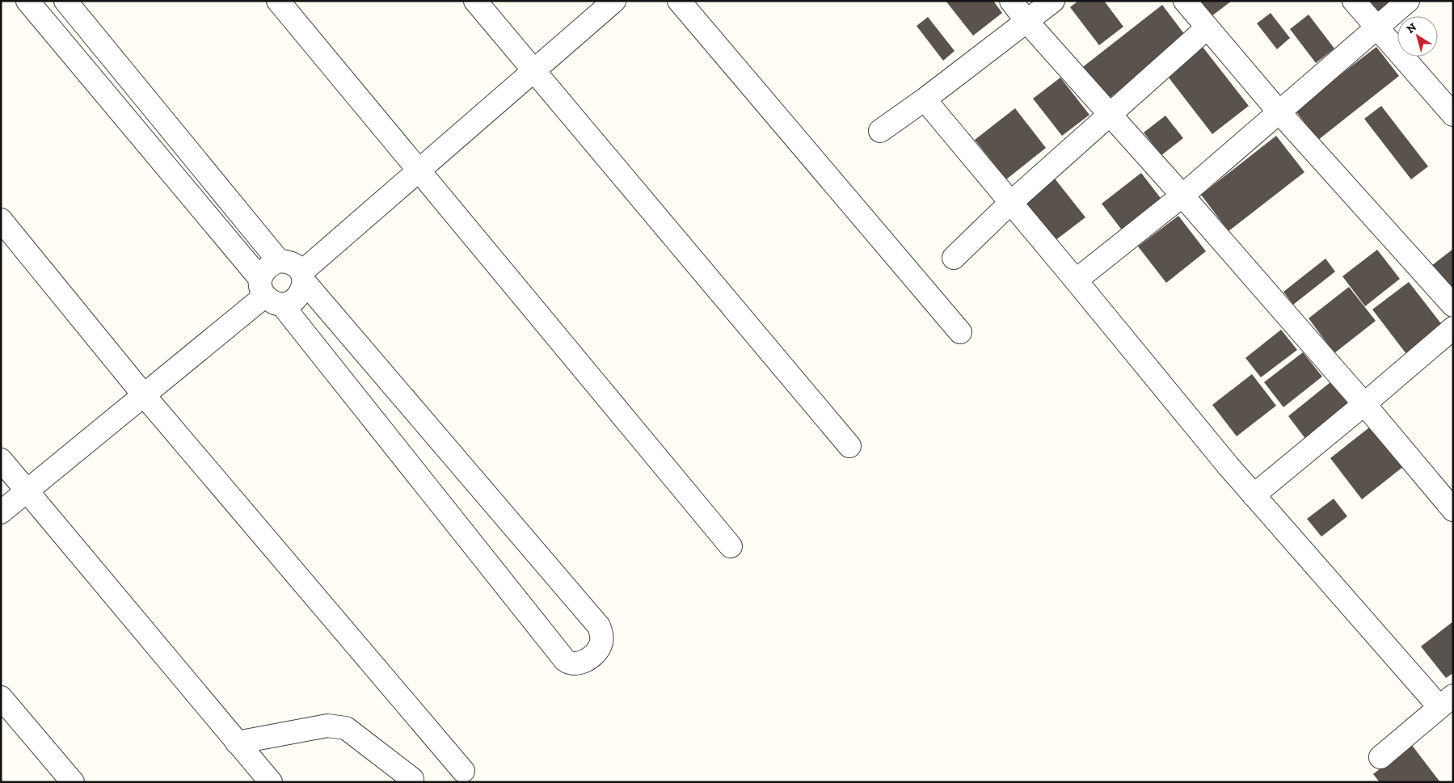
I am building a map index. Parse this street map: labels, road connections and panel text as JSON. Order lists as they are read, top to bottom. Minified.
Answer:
{"north":"top left"}
